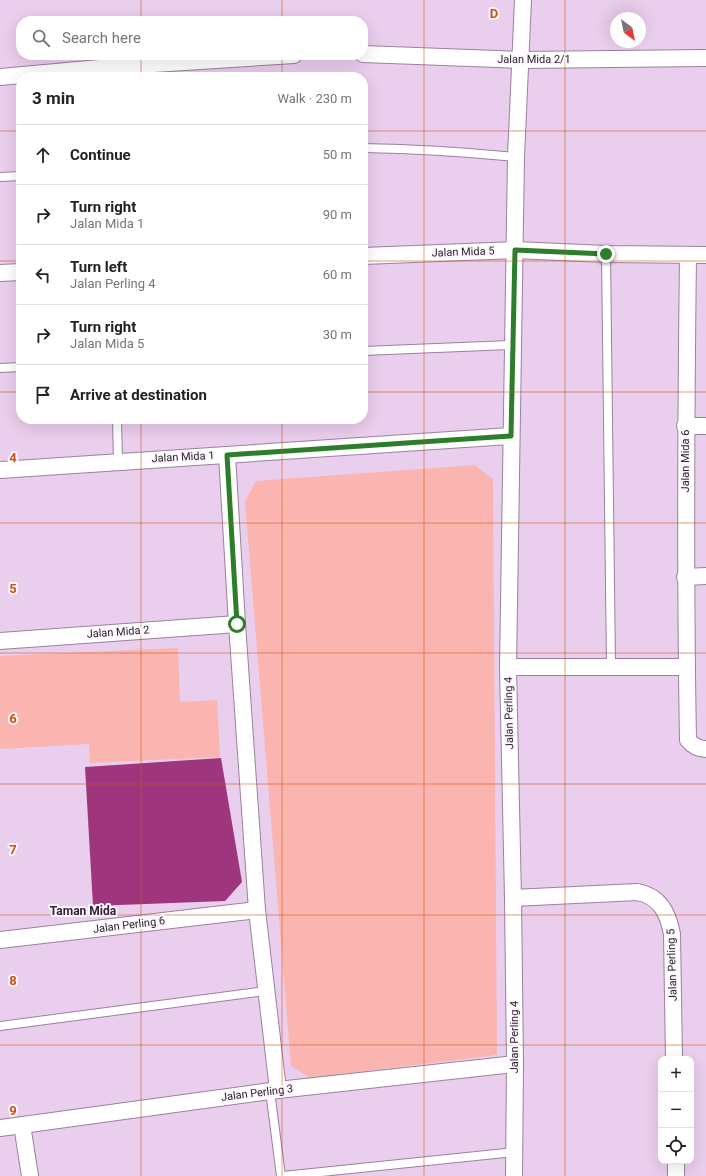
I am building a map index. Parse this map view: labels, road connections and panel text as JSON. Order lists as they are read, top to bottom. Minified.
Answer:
{"streets":{"street":["Jalan Mida 2/1","Jalan Mida 5","Jalan Mida 1","Jalan Mida 6","Jalan Mida 2","Jalan Perling 4","Jalan Perling 6","Jalan Perling 5","Jalan Perling 3"]},"crossings":[["Jalan Mida 2/1","Jalan Perling 4"],["Jalan Mida 5","Jalan Mida 6"],["Jalan Mida 5","Jalan Perling 4"],["Jalan Mida 1","Jalan Perling 4"],["Jalan Perling 4","Jalan Perling 5"],["Jalan Perling 4","Jalan Perling 3"]],"districts":["Taman Mida"],"north":"bottom right","page":{"search":"Search here","heading":["3 min","Walk · 230 m"],"list":[["Continue","50 m"],["Turn right","Jalan Mida 1","90 m"],["Turn left","Jalan Perling 4","60 m"],["Turn right","Jalan Mida 5","30 m"],"Arrive at destination"],"map_buttons":["+","−"]},"grid":{"columns":["D"],"rows":["4","5","6","7","8","9"]}}
